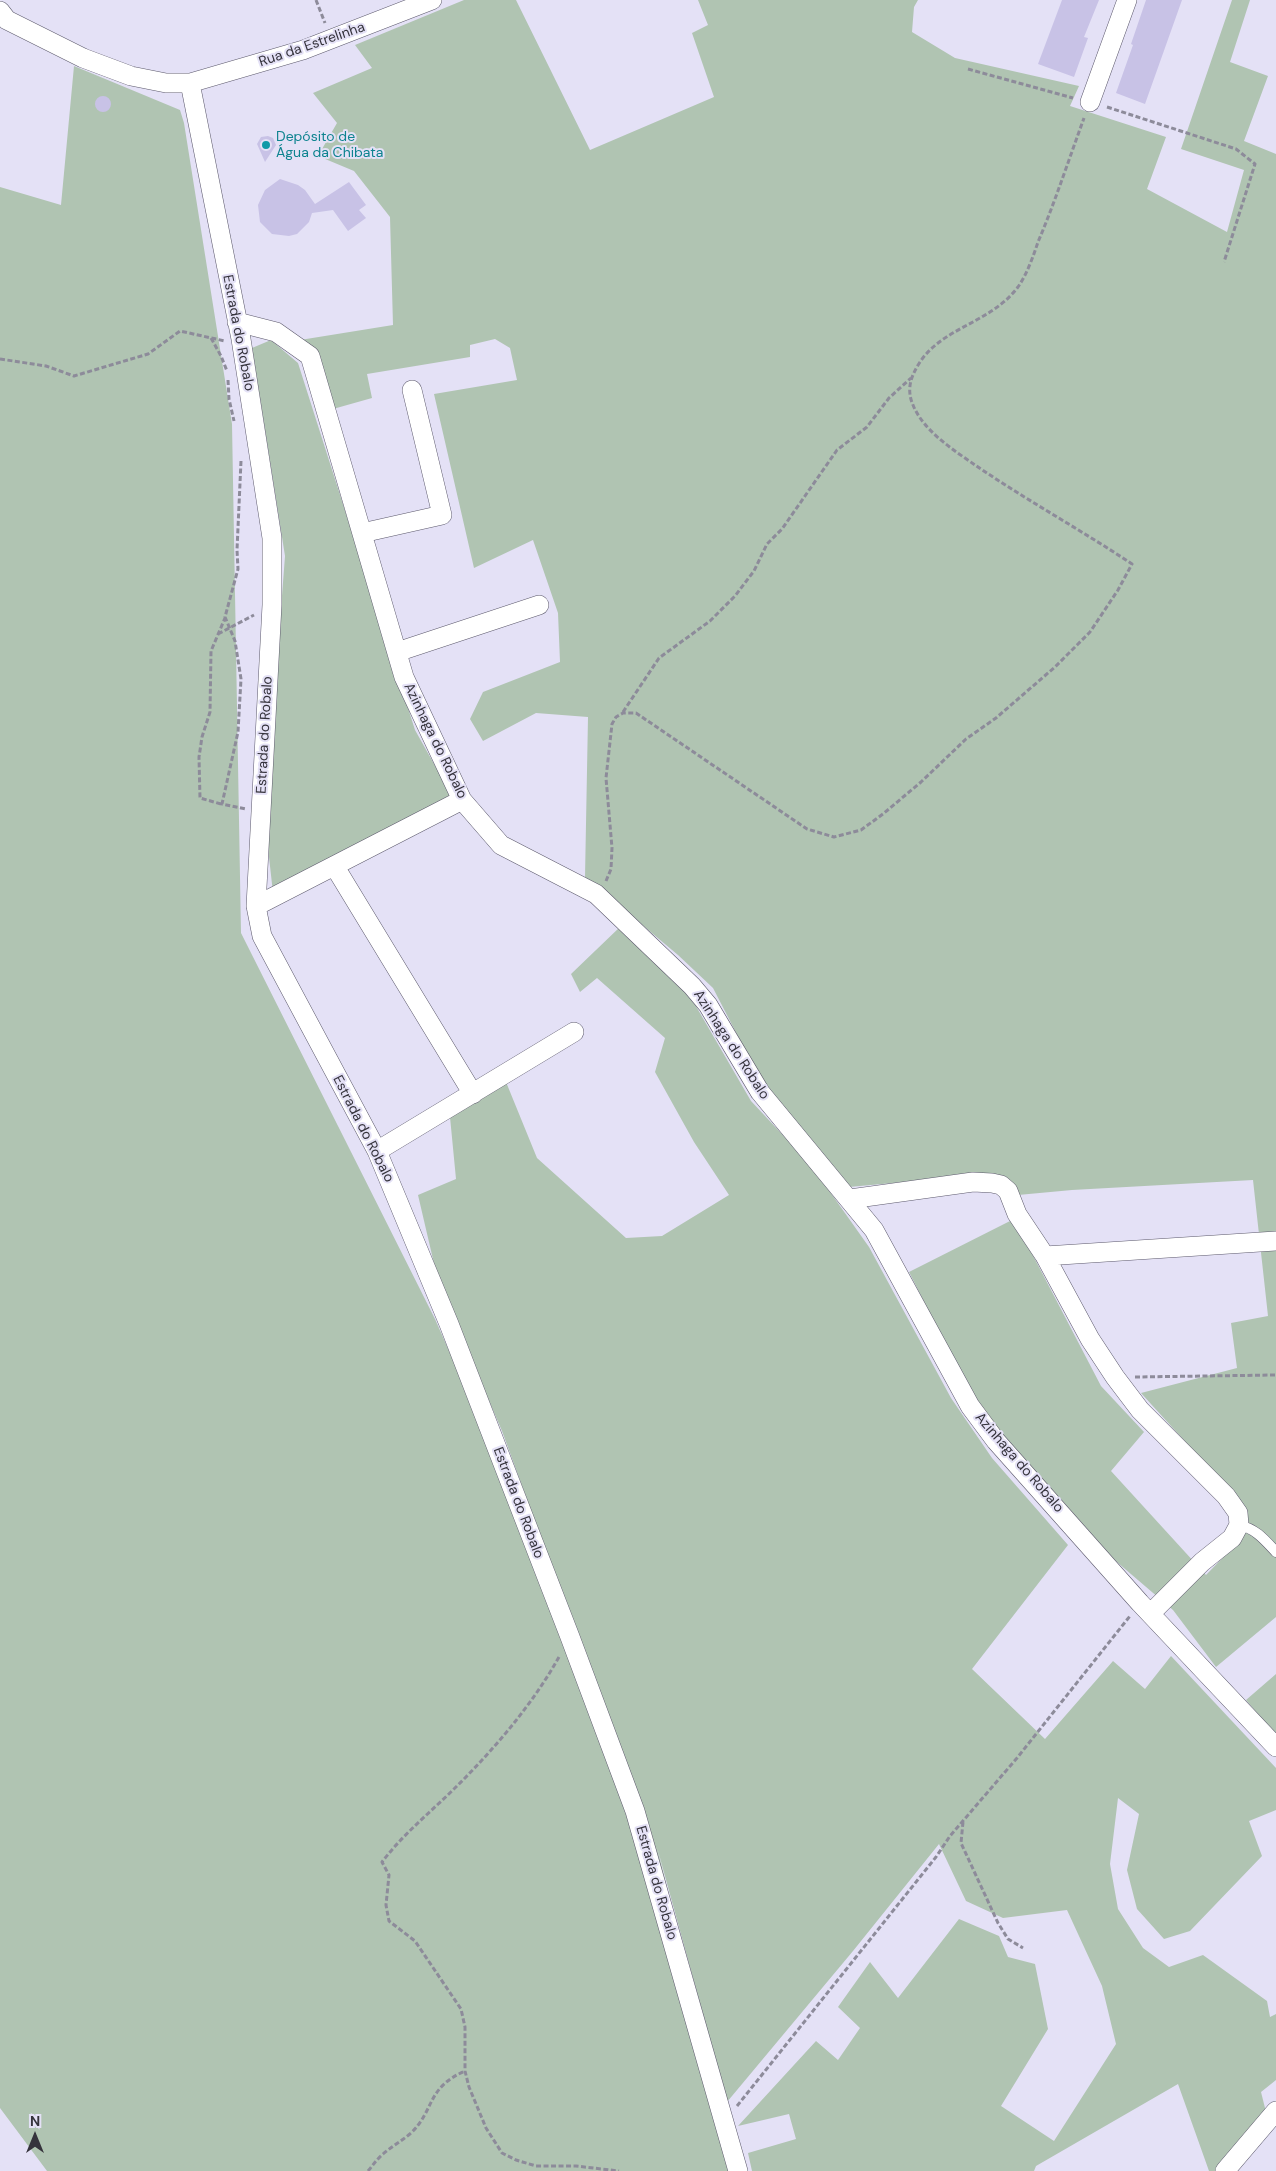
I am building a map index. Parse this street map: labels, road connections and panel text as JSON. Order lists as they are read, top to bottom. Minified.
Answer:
{"streets":{"street":["Rua da Estrelinha","Estrada do Robalo","Azinhaga do Robalo"]},"crossings":[["Rua da Estrelinha","Estrada do Robalo"],["Estrada do Robalo","Azinhaga do Robalo"]],"places":["Depósito de Água da Chibata"],"north":"top"}
